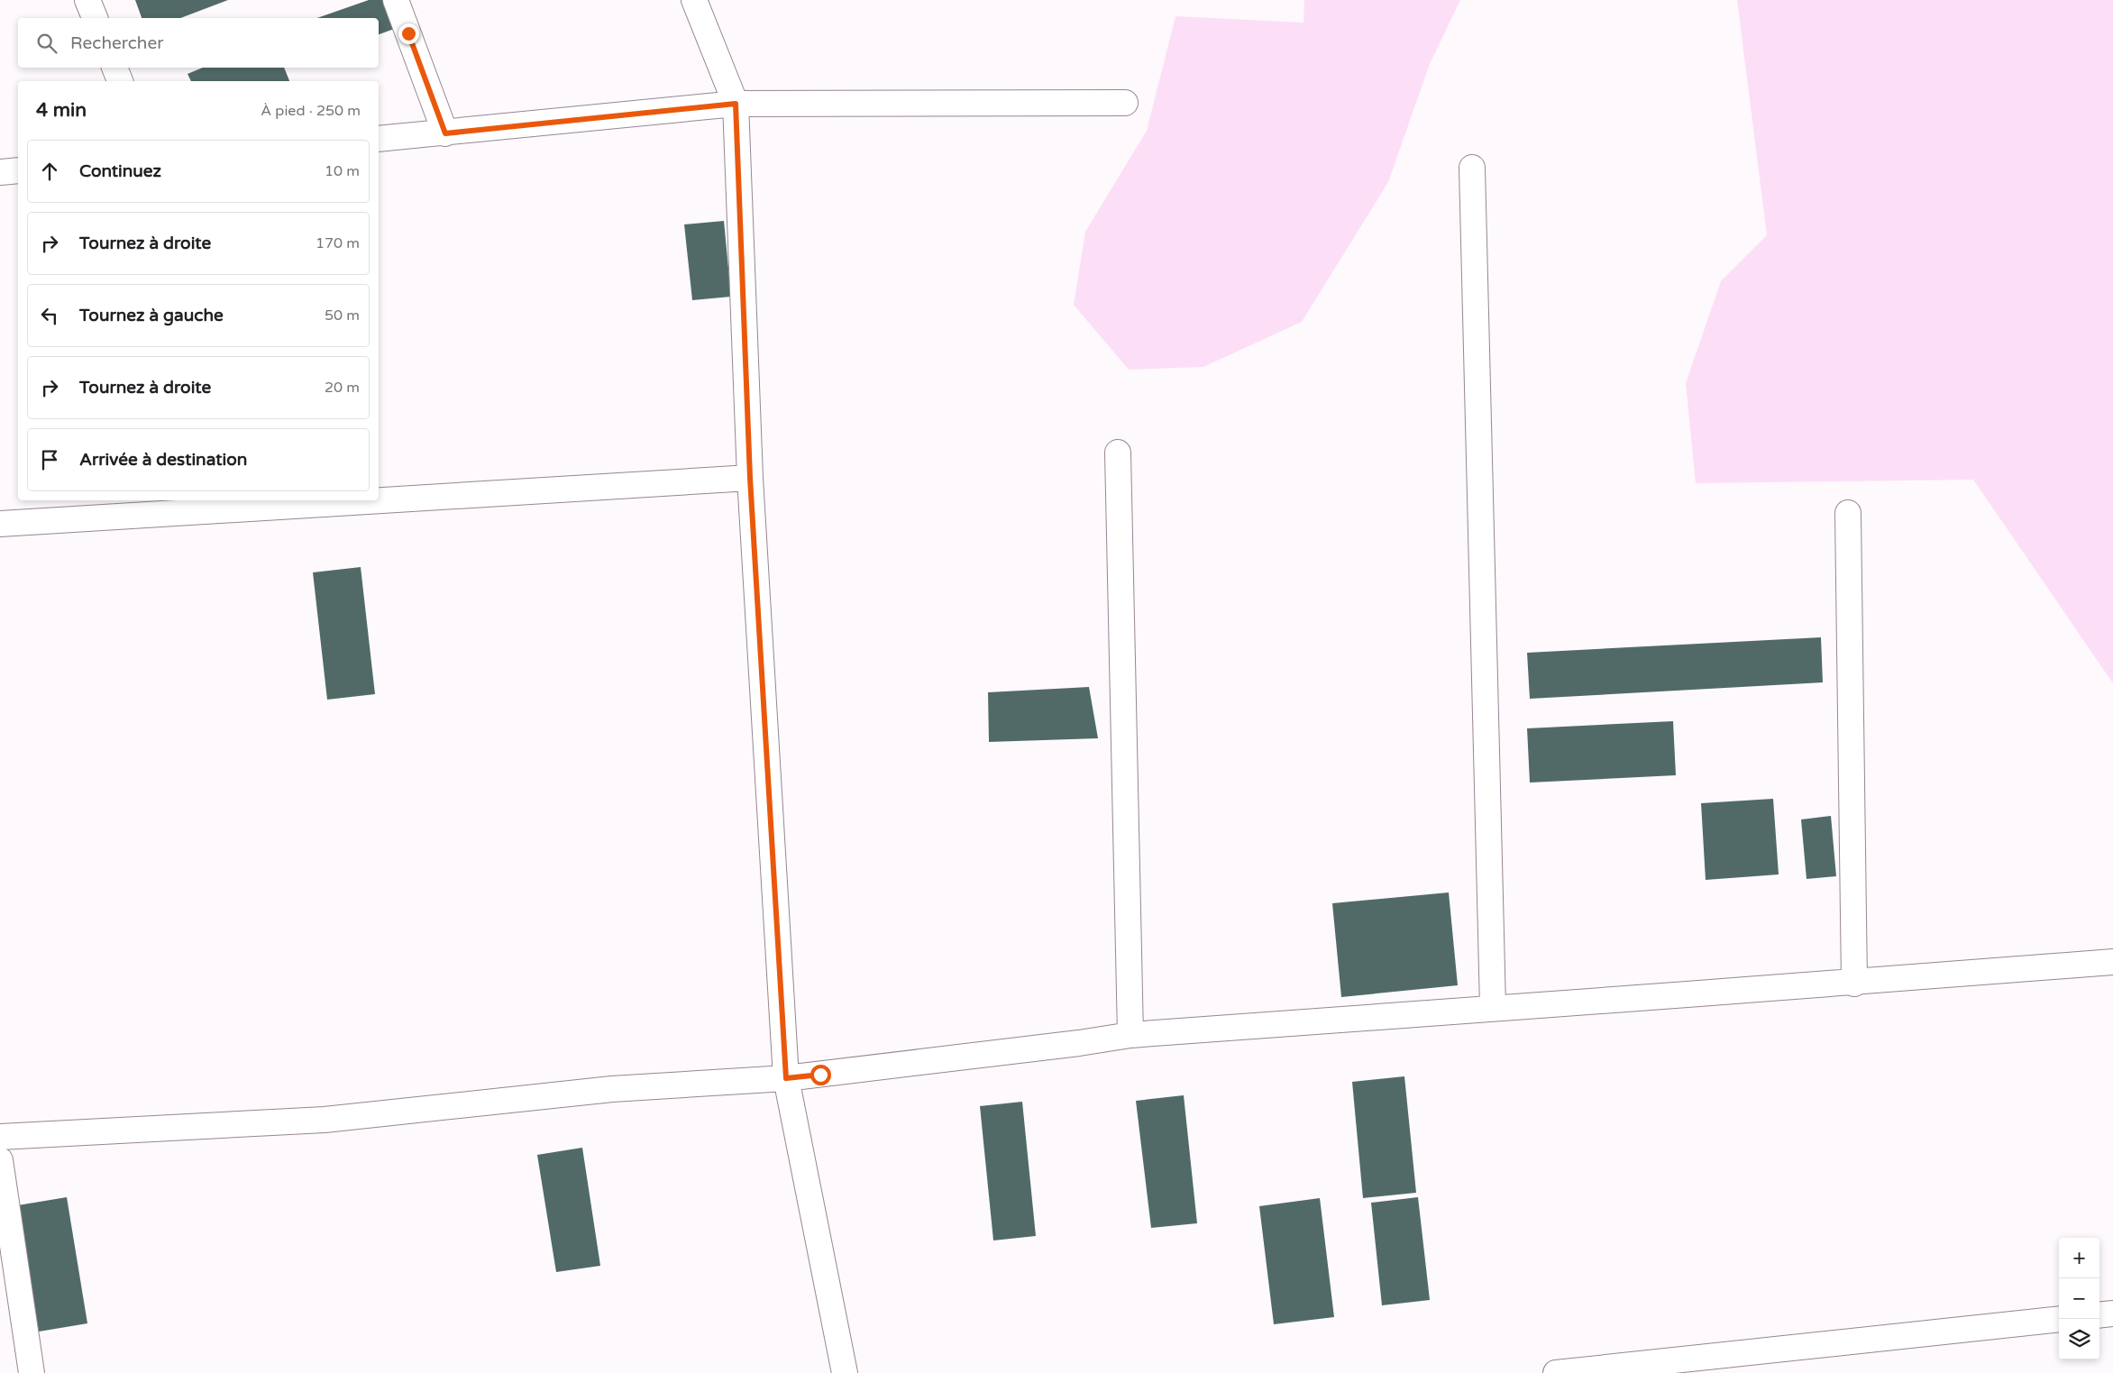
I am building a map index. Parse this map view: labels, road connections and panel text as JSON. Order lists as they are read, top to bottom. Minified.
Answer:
{"page":{"search":"Rechercher","heading":["4 min","À pied · 250 m"],"list":[["Continuez","10 m"],["Tournez à droite","170 m"],["Tournez à gauche","50 m"],["Tournez à droite","20 m"],"Arrivée à destination"],"map_buttons":["+","−"]}}
